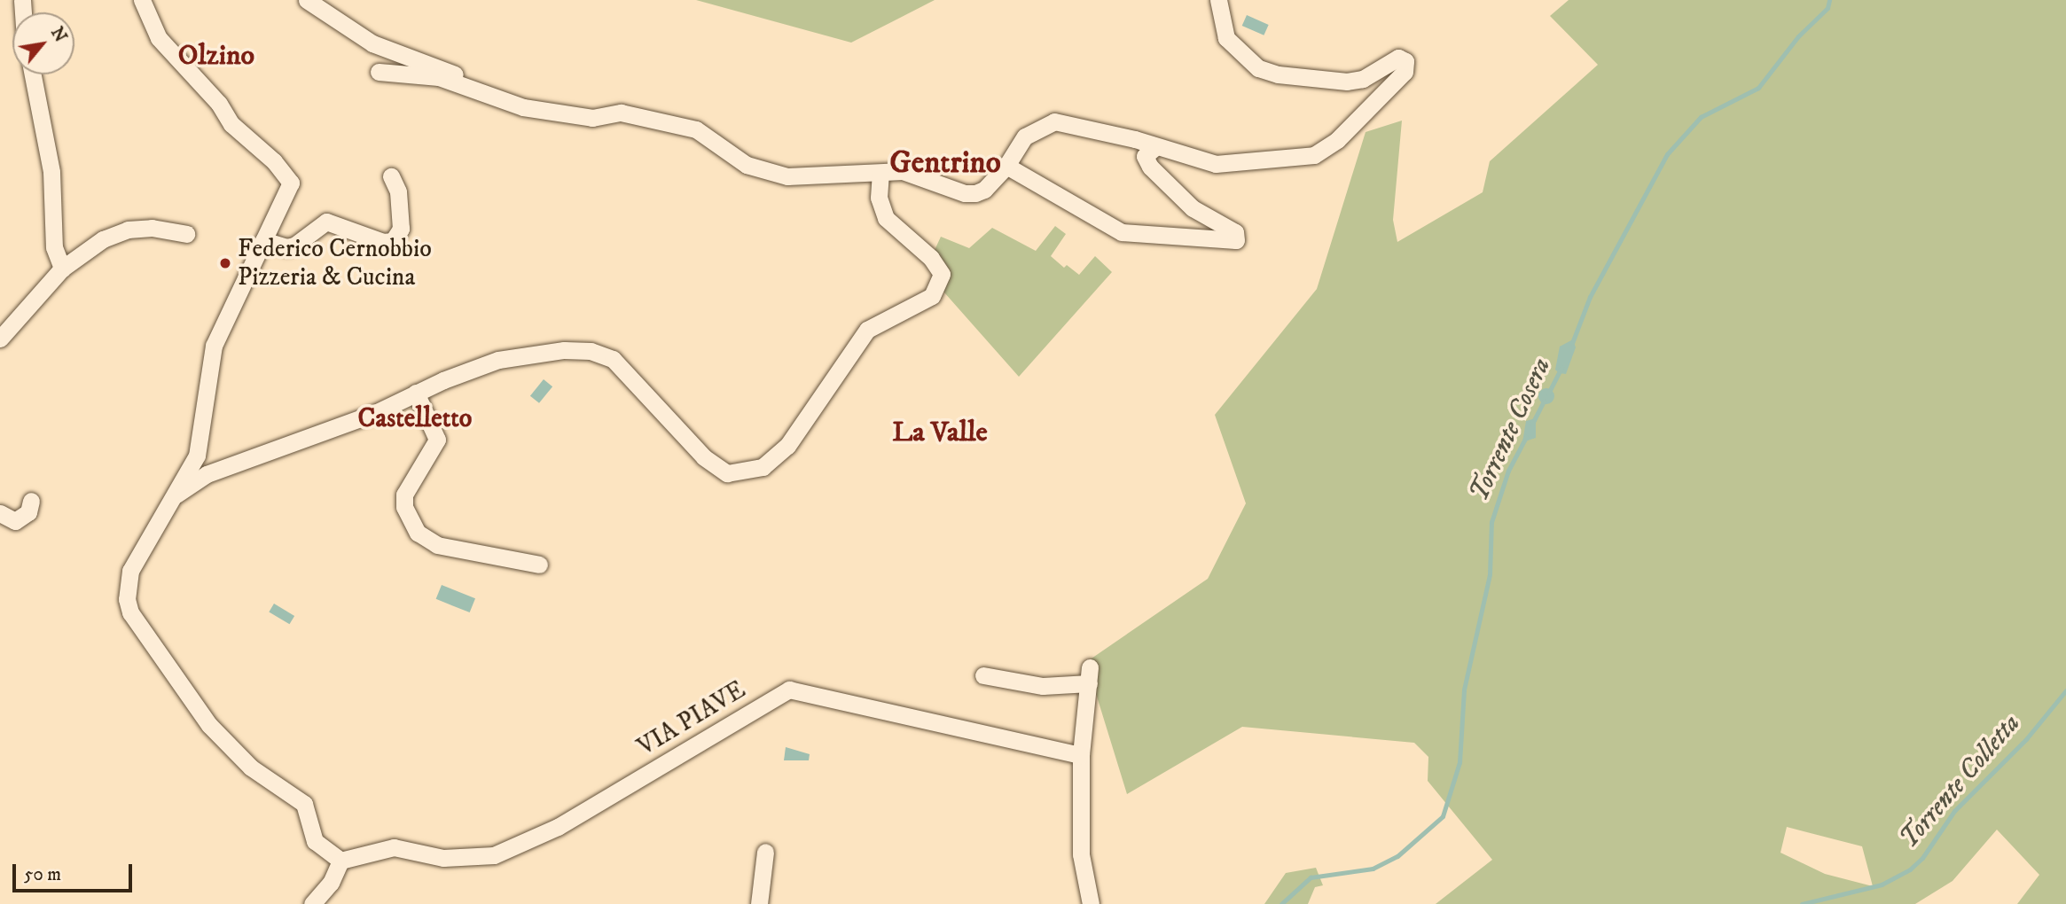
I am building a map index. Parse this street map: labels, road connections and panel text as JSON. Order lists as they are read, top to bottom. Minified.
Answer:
{"streets":{"street":["VIA PIAVE"]},"districts":["Olzino","Gentrino","Castelletto","La Valle"],"water":["Torrente Cosera","Torrente Colletta"],"places":["Federico Cernobbio Pizzeria & Cucina"],"scale_bar":"50 m","north":"top right"}
